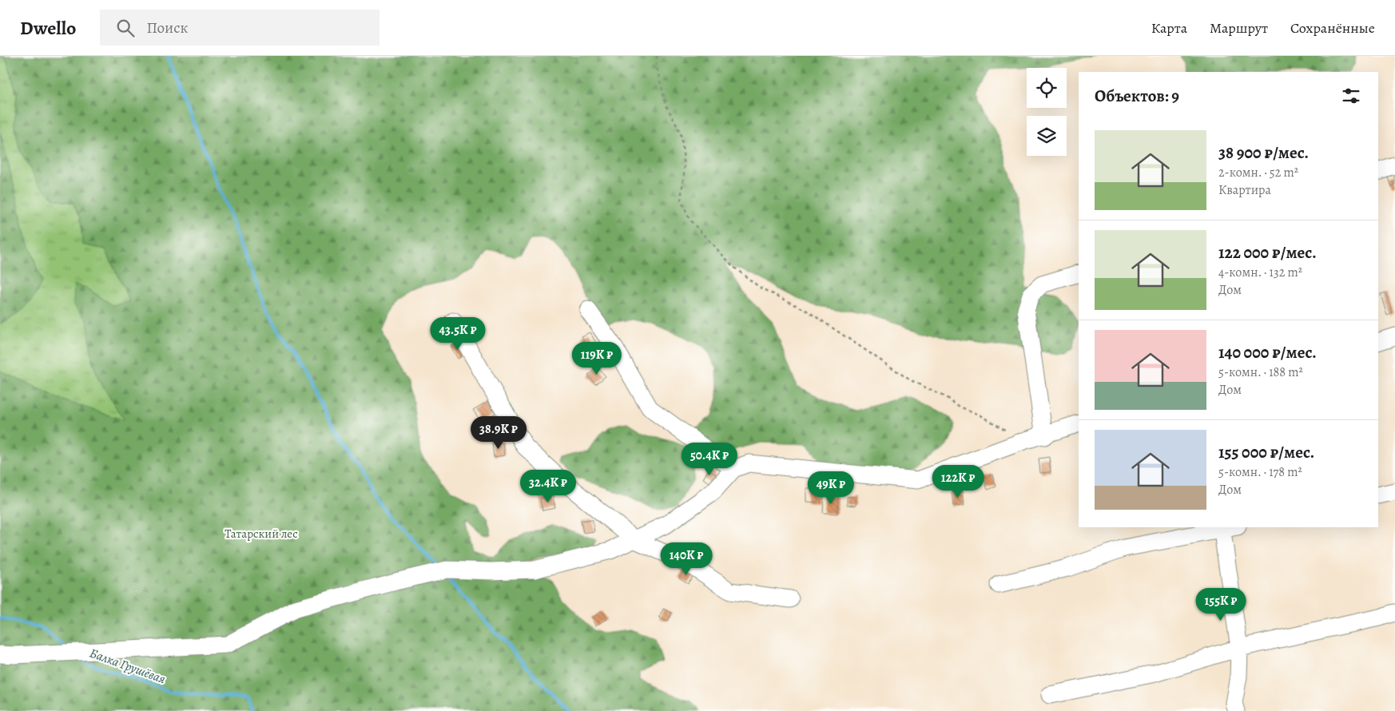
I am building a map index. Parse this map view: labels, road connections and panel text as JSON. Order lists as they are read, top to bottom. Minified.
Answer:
{"water":["Балка Грушёвая"],"parks":["Татарский лес"],"page":{"header":"Dwello","search":"Поиск","nav":["Карта","Маршрут","Сохранённые"],"heading":"Объектов: 9","list":[{"name":"38 900 ₽/мес.","note":"2-комн. · 52 m² · Квартира"},{"name":"122 000 ₽/мес.","note":"4-комн. · 132 m² · Дом"},{"name":"140 000 ₽/мес.","note":"5-комн. · 188 m² · Дом"},{"name":"155 000 ₽/мес.","note":"5-комн. · 178 m² · Дом"}],"price":["43.5K ₽","119K ₽","38.9K ₽","50.4K ₽","122K ₽","32.4K ₽","49K ₽","140K ₽","155K ₽"]}}
